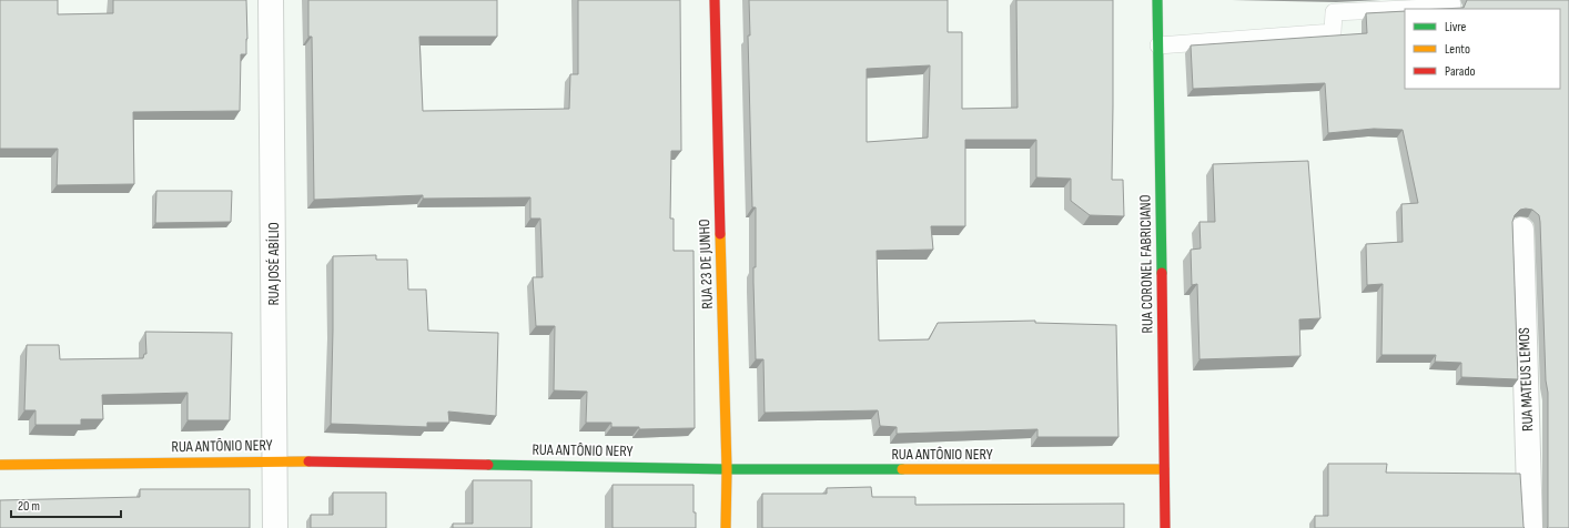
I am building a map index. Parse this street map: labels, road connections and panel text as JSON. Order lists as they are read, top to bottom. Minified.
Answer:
{"streets":{"street":["RUA JOSÉ ABÍLIO","RUA 23 DE JUNHO","RUA CORONEL FABRICIANO","RUA MATEUS LEMOS","RUA ANTÔNIO NERY"]},"crossings":[["RUA JOSÉ ABÍLIO","RUA ANTÔNIO NERY"],["RUA 23 DE JUNHO","RUA ANTÔNIO NERY"],["RUA CORONEL FABRICIANO","RUA ANTÔNIO NERY"]],"legend":["Livre","Lento","Parado"],"scale_bar":"20 m"}
